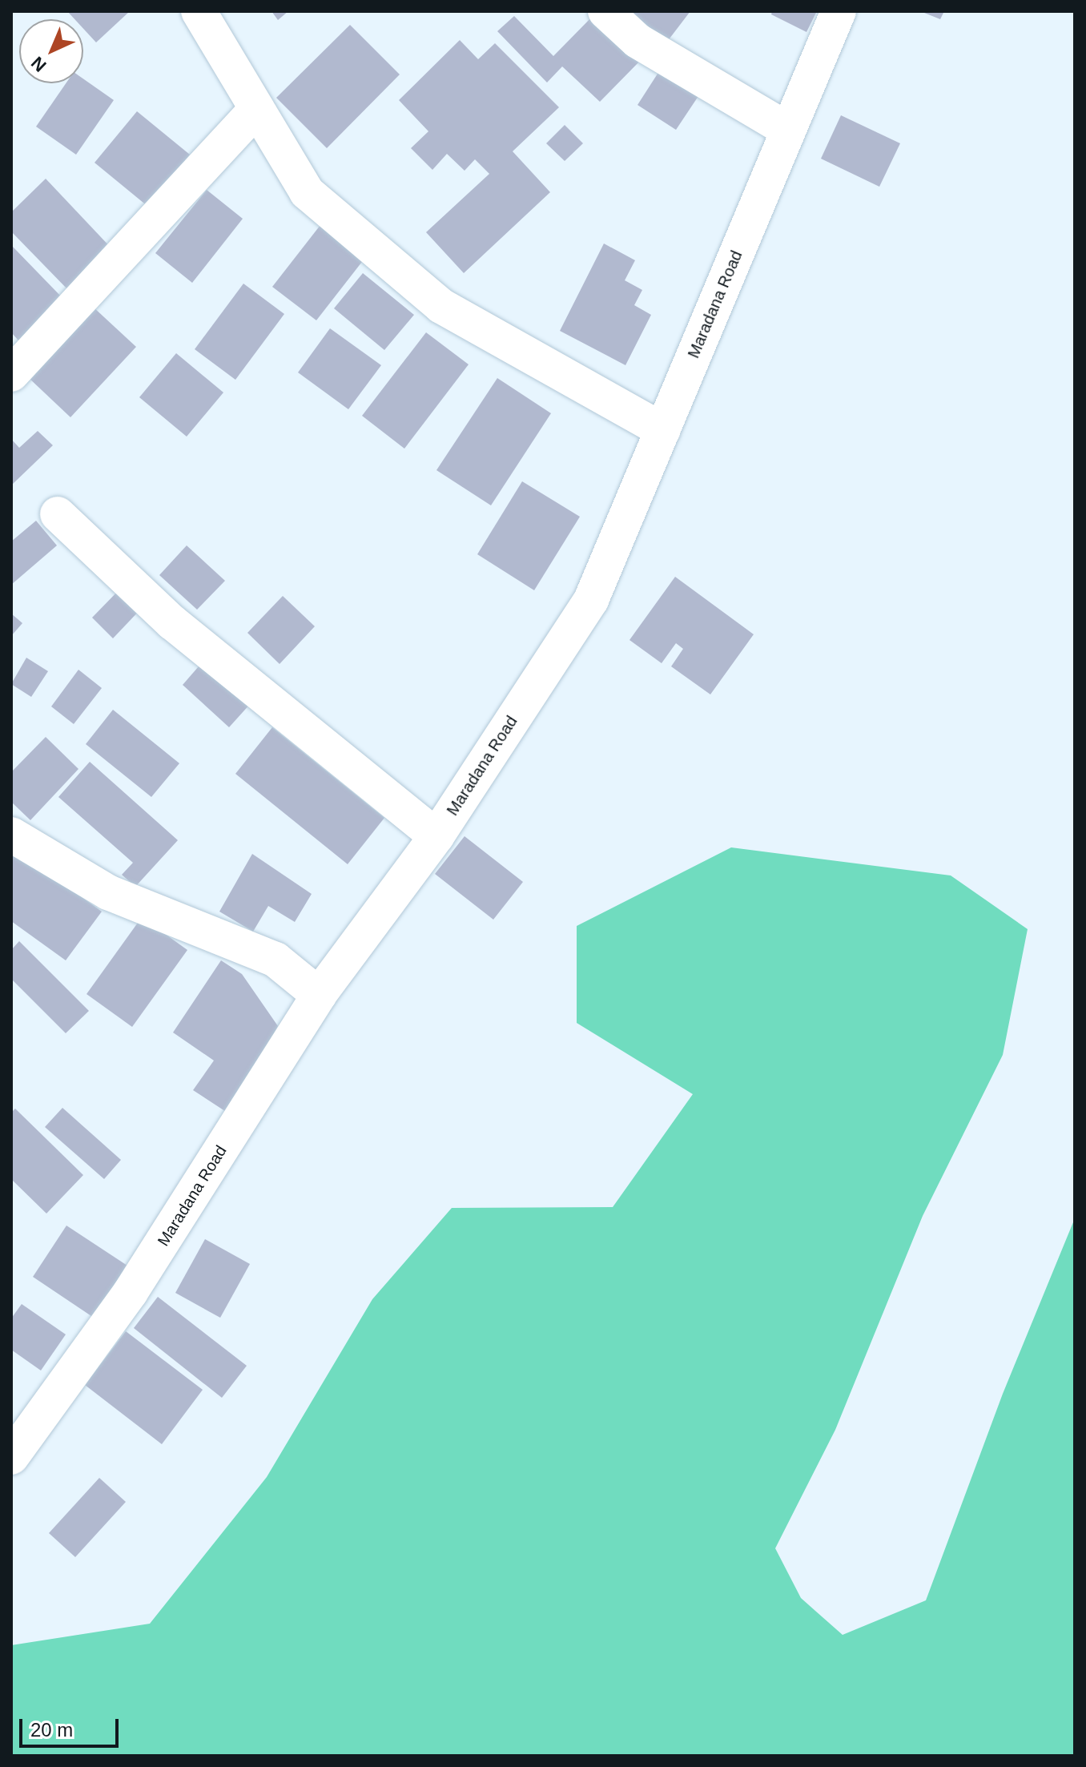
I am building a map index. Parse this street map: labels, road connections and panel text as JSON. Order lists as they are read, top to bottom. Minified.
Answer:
{"streets":{"street":["Maradana Road"]},"scale_bar":"20 m","north":"bottom left"}
